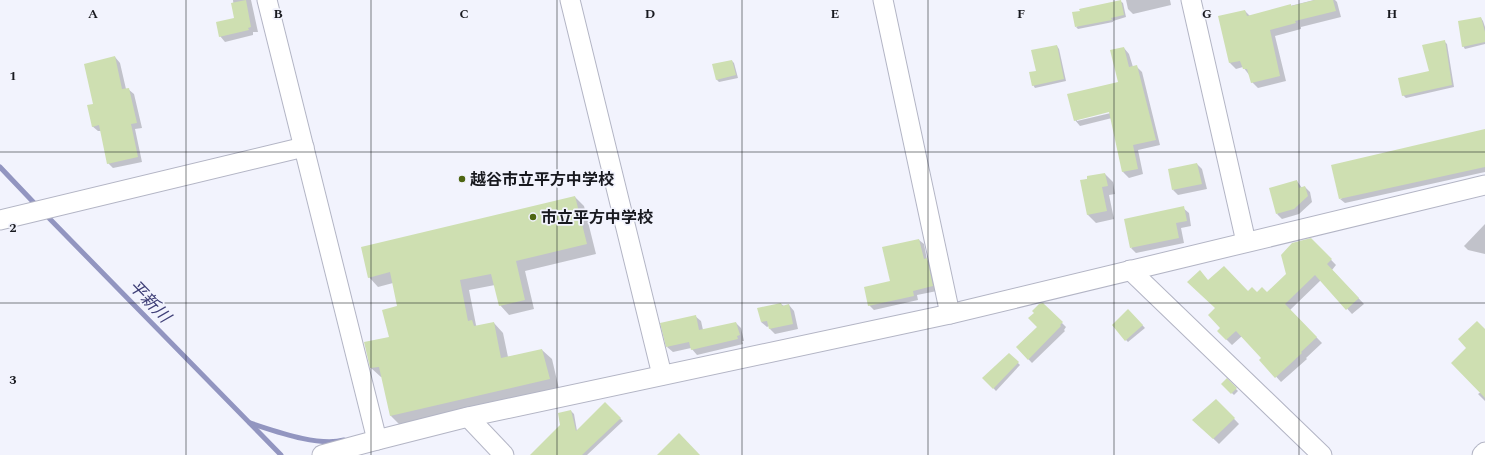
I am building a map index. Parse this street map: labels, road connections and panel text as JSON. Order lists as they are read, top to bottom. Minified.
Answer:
{"water":["平新川"],"places":["越谷市立平方中学校","市立平方中学校"],"grid":{"columns":["A","B","C","D","E","F","G","H"],"rows":["1","2","3"]}}
